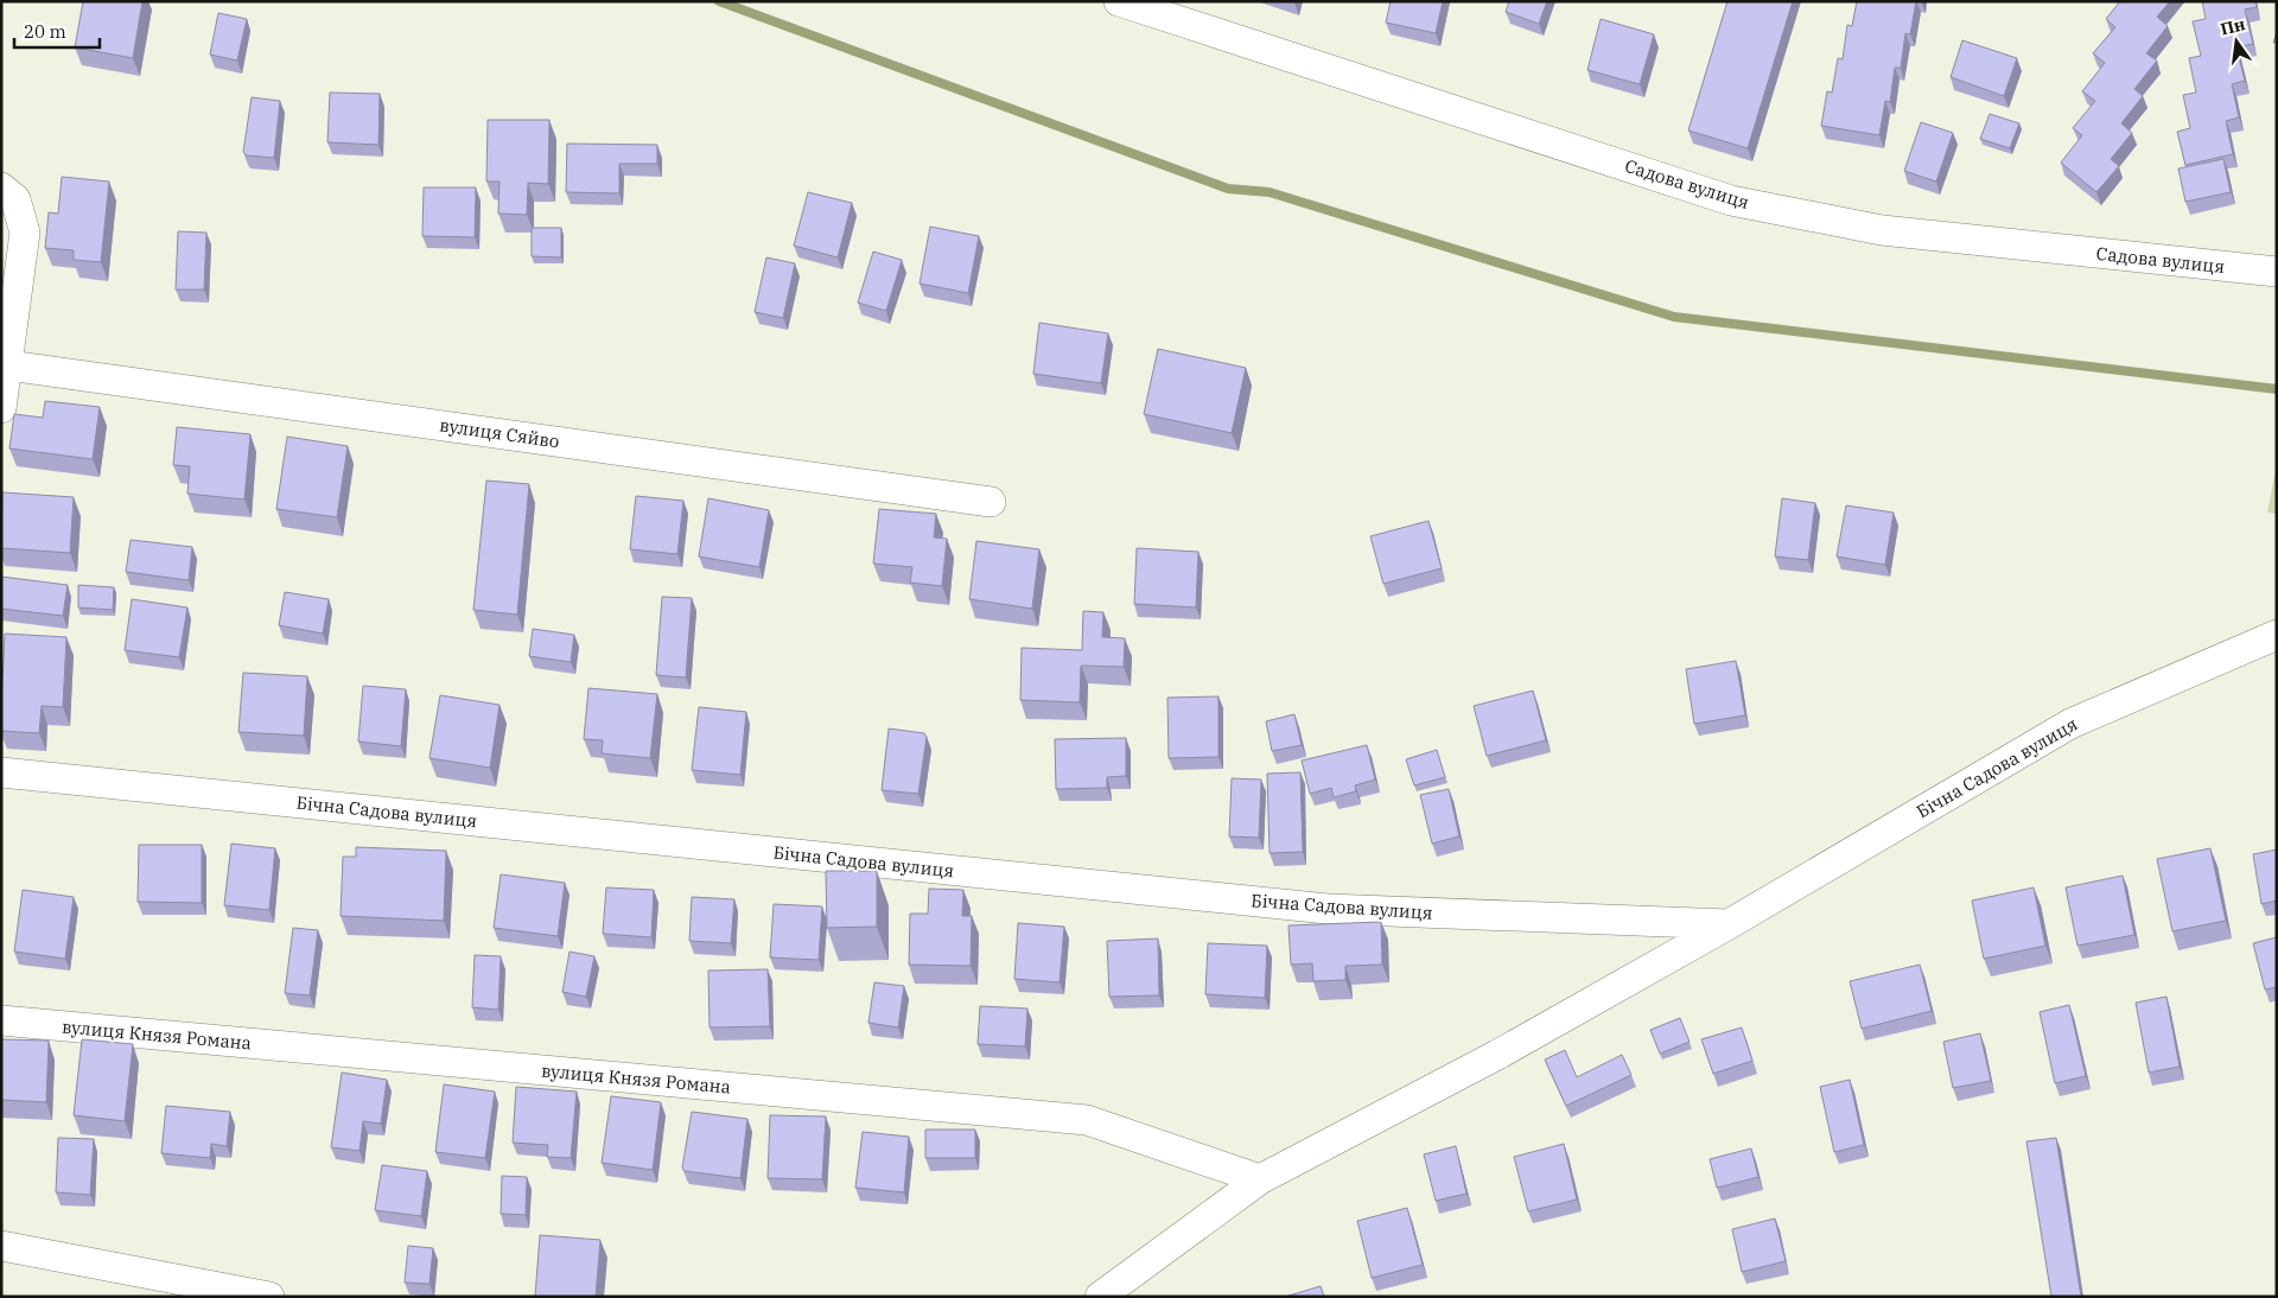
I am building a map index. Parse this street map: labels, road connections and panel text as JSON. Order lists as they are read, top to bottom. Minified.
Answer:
{"streets":{"street":["Садова вулиця","вулиця Сяйво","Бічна Садова вулиця","вулиця Князя Романа"]},"crossings":[["Бічна Садова вулиця","вулиця Князя Романа"]],"scale_bar":"20 m","north":"top"}
